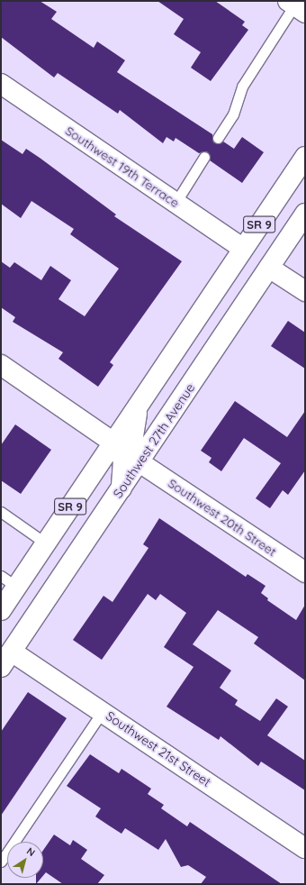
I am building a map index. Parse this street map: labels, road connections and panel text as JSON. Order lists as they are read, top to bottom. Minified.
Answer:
{"streets":{"main road":["Southwest 19th Terrace","SR 9","Southwest 27th Avenue","Southwest 20th Street","Southwest 21st Street"]},"crossings":[["Southwest 19th Terrace","SR 9"],["Southwest 27th Avenue","Southwest 20th Street"],["Southwest 27th Avenue","Southwest 21st Street"]],"north":"top right"}
